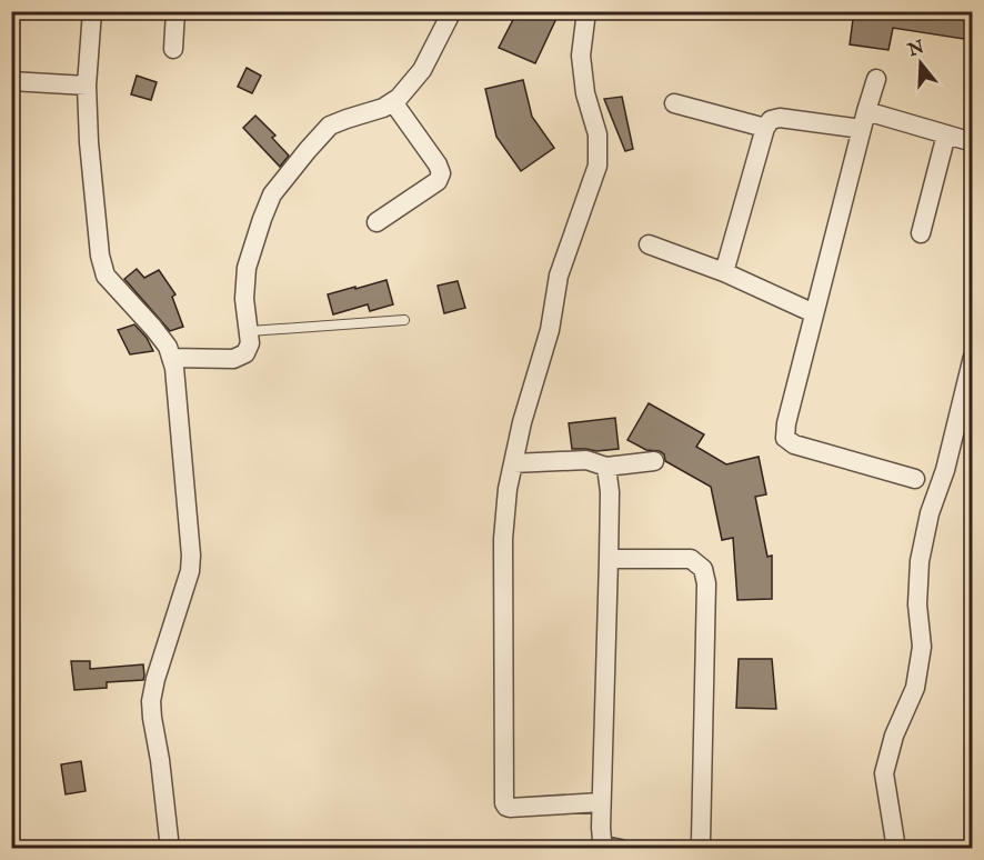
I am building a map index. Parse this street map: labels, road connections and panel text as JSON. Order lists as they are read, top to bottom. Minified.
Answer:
{"north":"top"}
